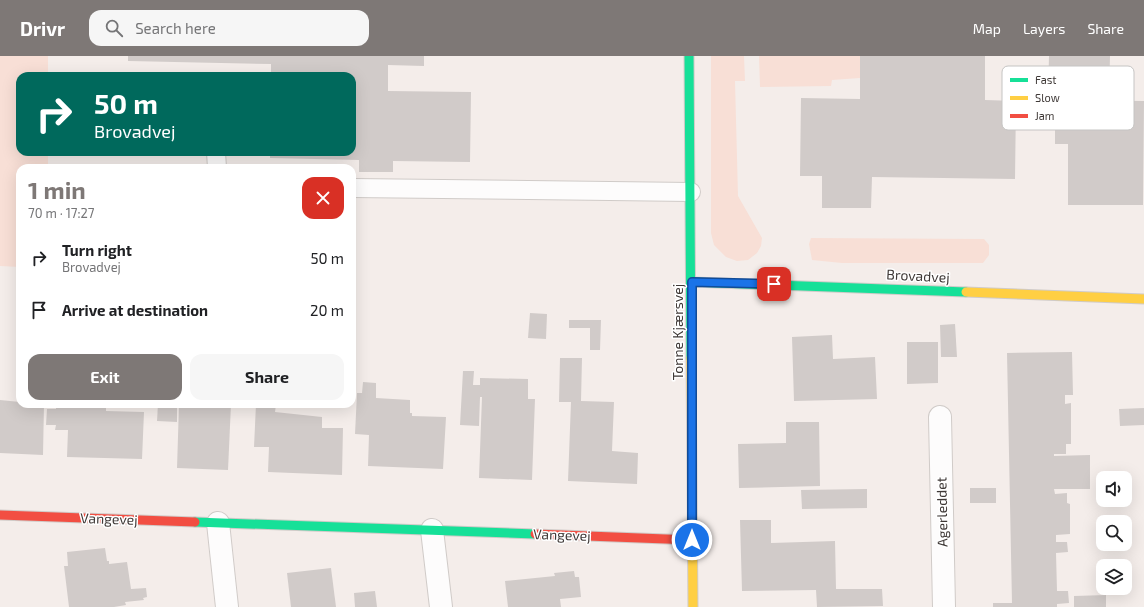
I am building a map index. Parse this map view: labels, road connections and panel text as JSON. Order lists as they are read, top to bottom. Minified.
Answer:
{"streets":{"street":["Brovadvej","Tonne Kjærsvej","Agerleddet","Vangevej"]},"crossings":[["Brovadvej","Tonne Kjærsvej"],["Tonne Kjærsvej","Vangevej"]],"legend":["Fast","Slow","Jam"],"page":{"header":"Drivr","search":"Search here","nav":["Map","Layers","Share"],"turn":["50 m","Brovadvej"],"heading":["1 min","70 m · 17:27"],"list":[{"name":"Turn right","note":"Brovadvej","value":"50 m"},{"name":"Arrive at destination","value":"20 m"}],"buttons":["Exit","Share"]}}
